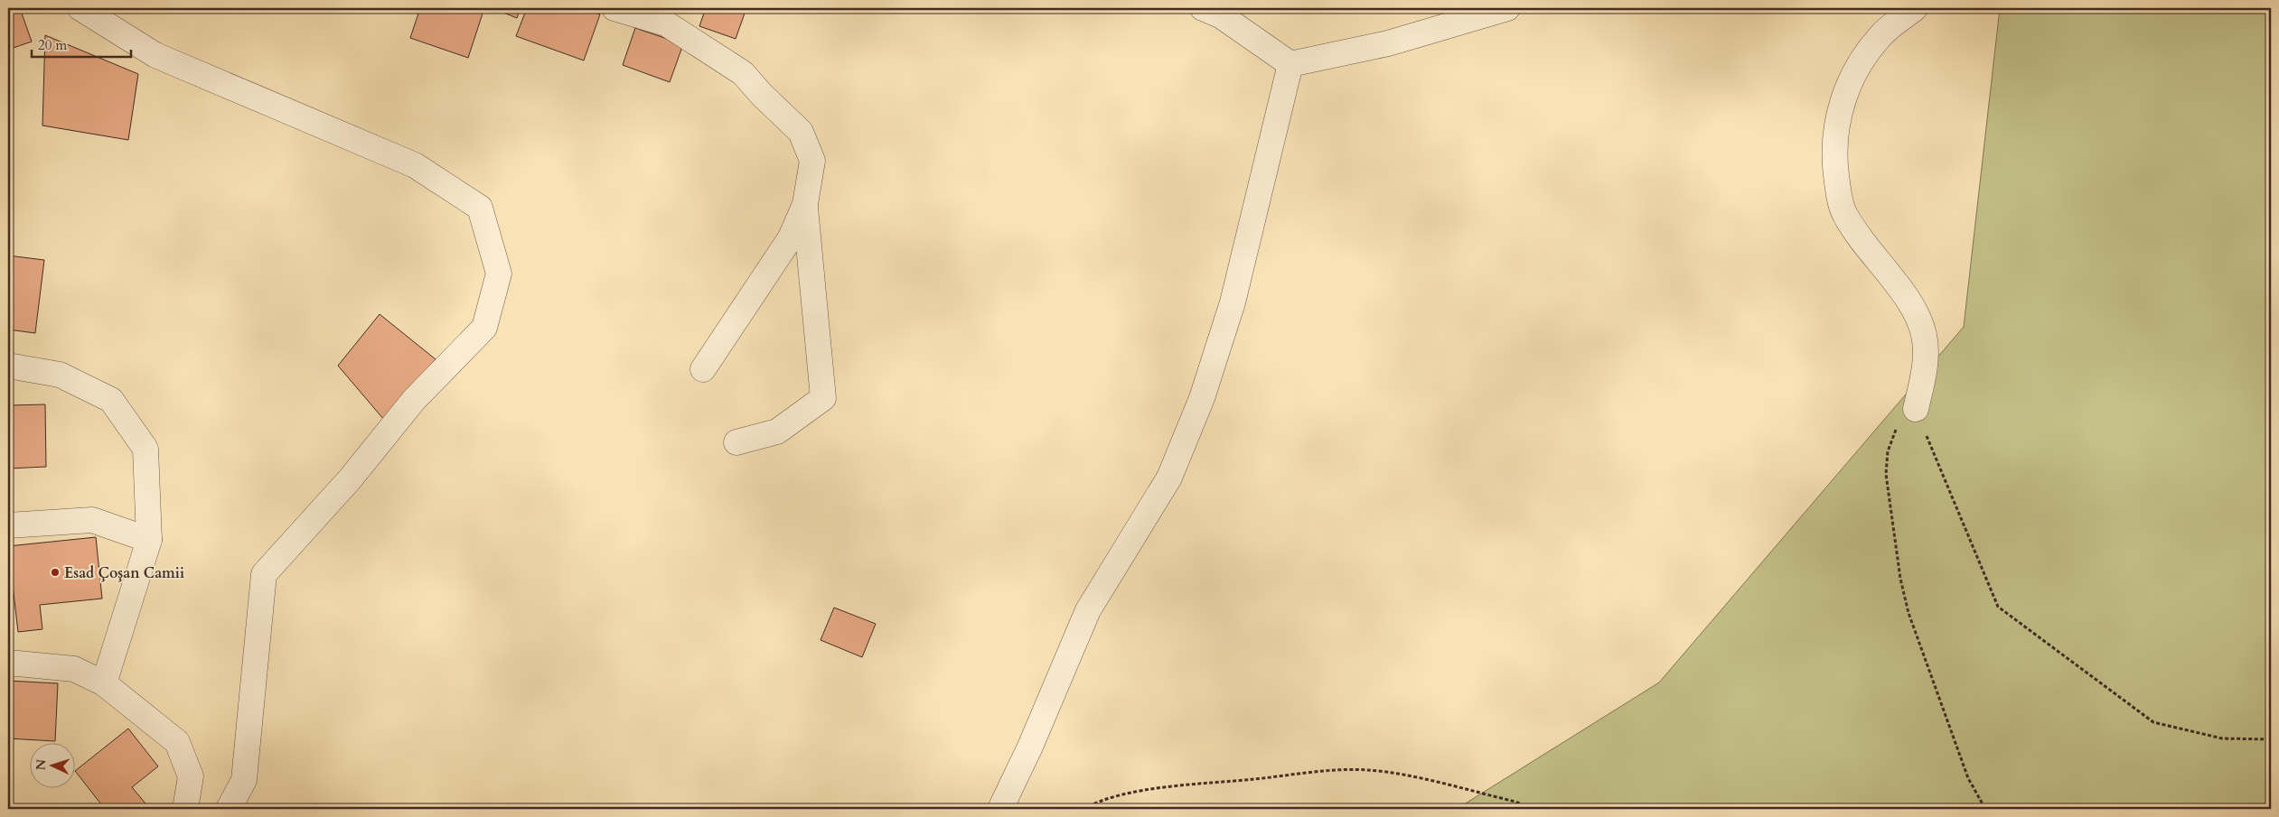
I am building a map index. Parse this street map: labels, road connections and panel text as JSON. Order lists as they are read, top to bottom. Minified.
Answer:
{"places":["Esad Çoşan Camii"],"scale_bar":"20 m","north":"left"}
